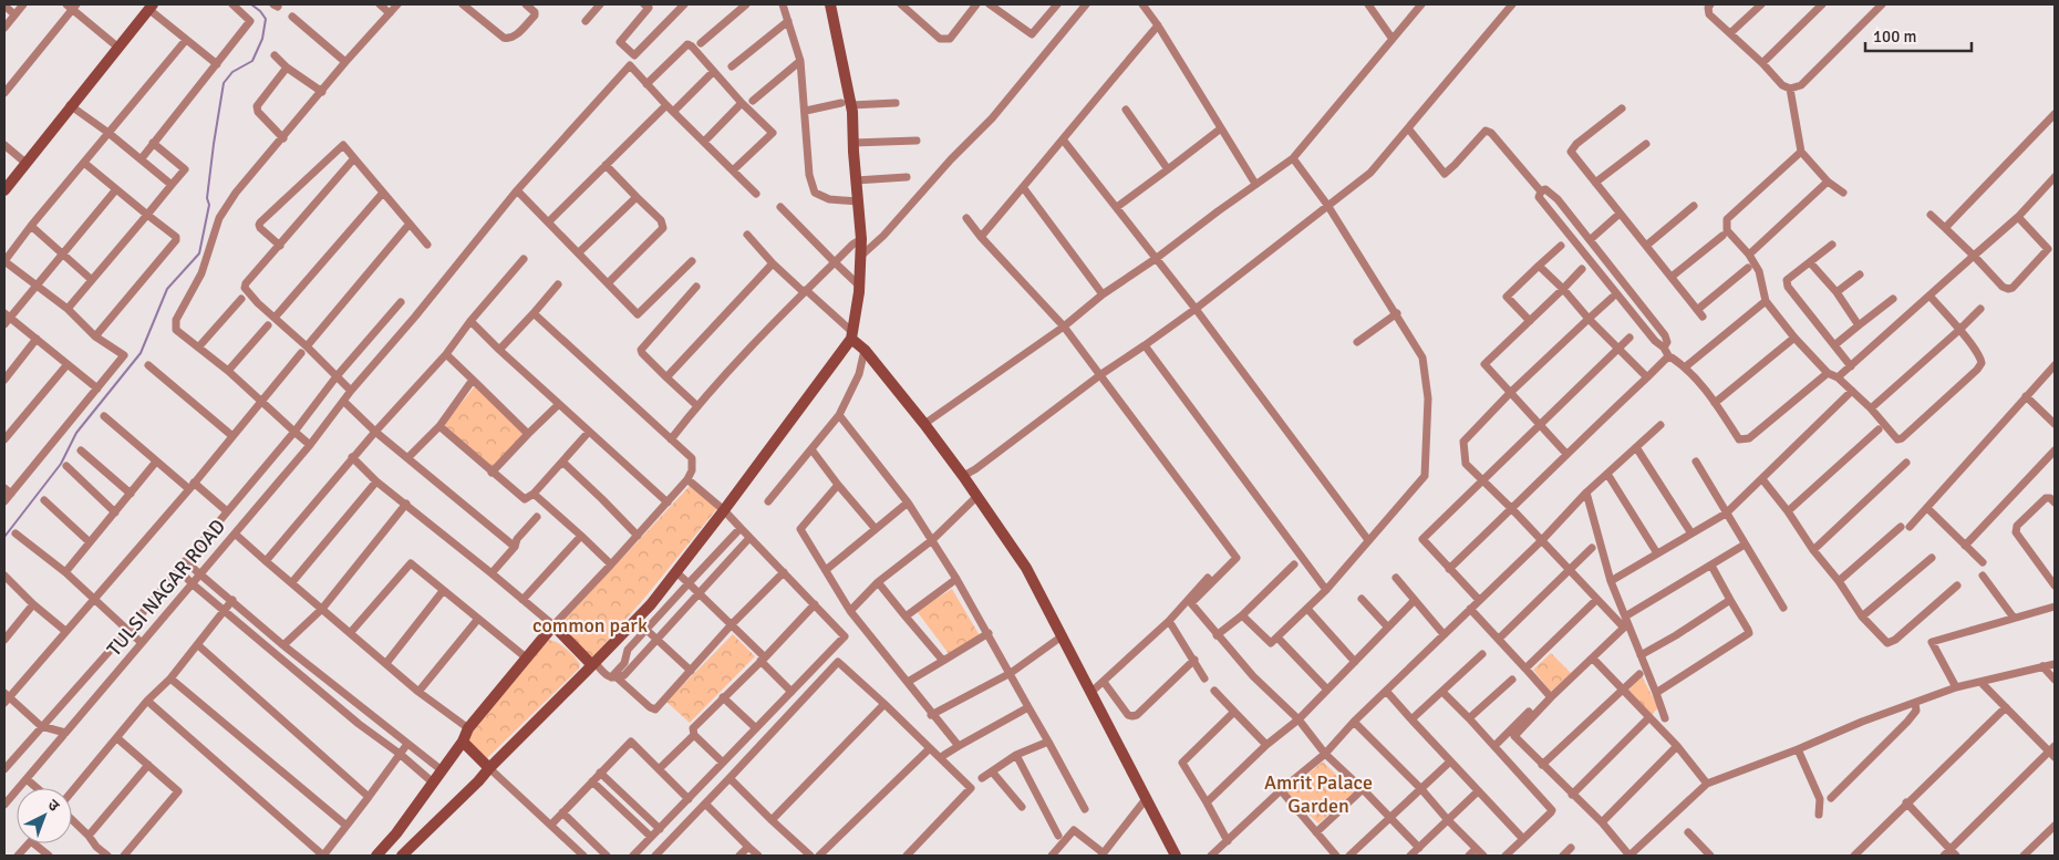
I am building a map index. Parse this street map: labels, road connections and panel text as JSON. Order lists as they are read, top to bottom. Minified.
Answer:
{"streets":{"street":["TULSI NAGAR ROAD"]},"parks":["common park","Amrit Palace Garden"],"scale_bar":"100 m","north":"top right"}
